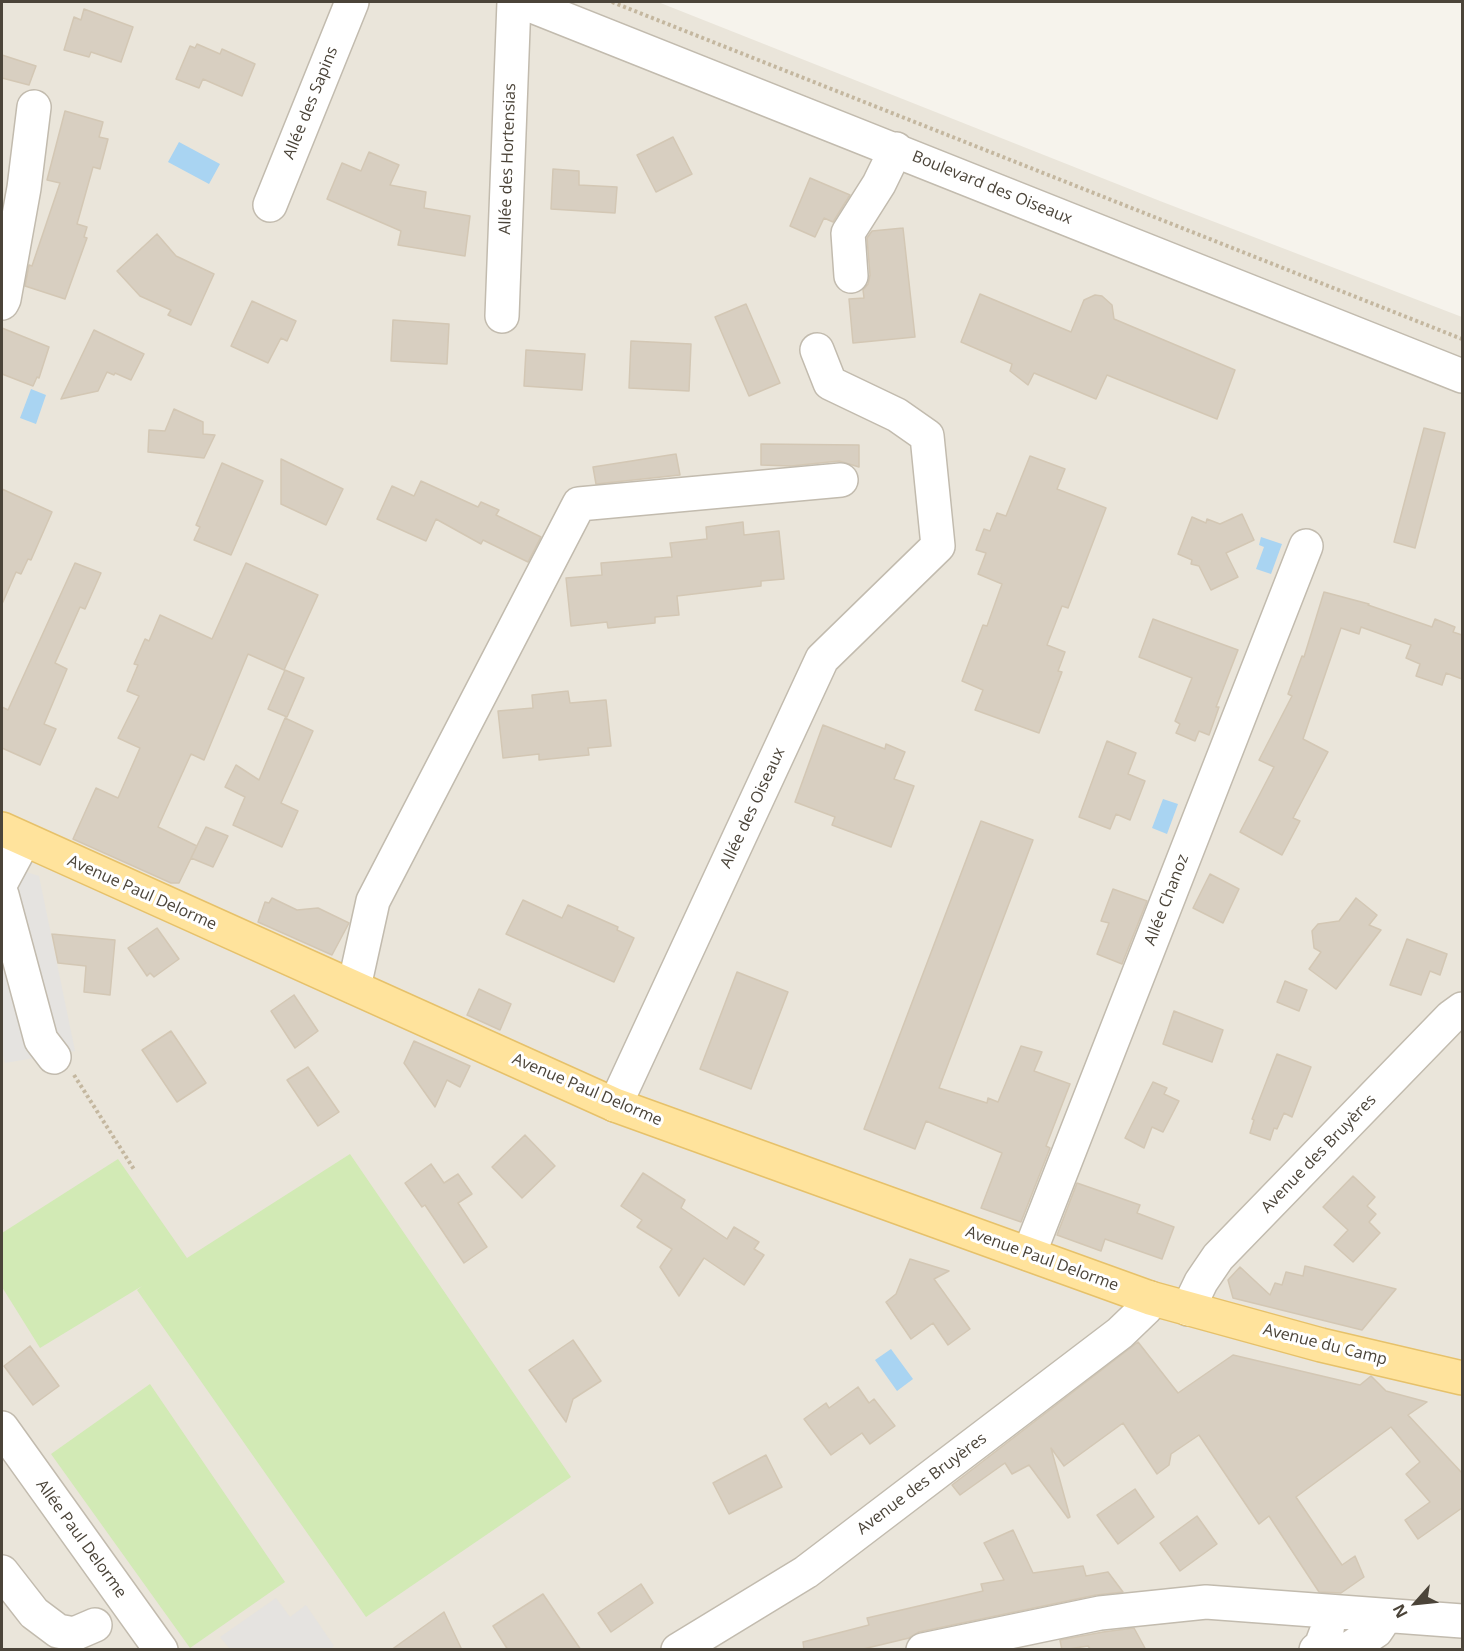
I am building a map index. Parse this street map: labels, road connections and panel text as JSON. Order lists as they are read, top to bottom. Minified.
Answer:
{"streets":{"main road":["Avenue Paul Delorme","Avenue du Camp"],"street":["Allée des Sapins","Allée des Hortensias","Boulevard des Oiseaux","Allée des Oiseaux","Allée Chanoz","Avenue des Bruyères","Allée Paul Delorme"]},"crossings":[["Allée des Oiseaux","Avenue Paul Delorme"],["Avenue Paul Delorme","Allée Chanoz"],["Avenue Paul Delorme","Avenue des Bruyères"],["Avenue Paul Delorme","Avenue du Camp"],["Avenue des Bruyères","Avenue du Camp"]],"north":"bottom left"}
